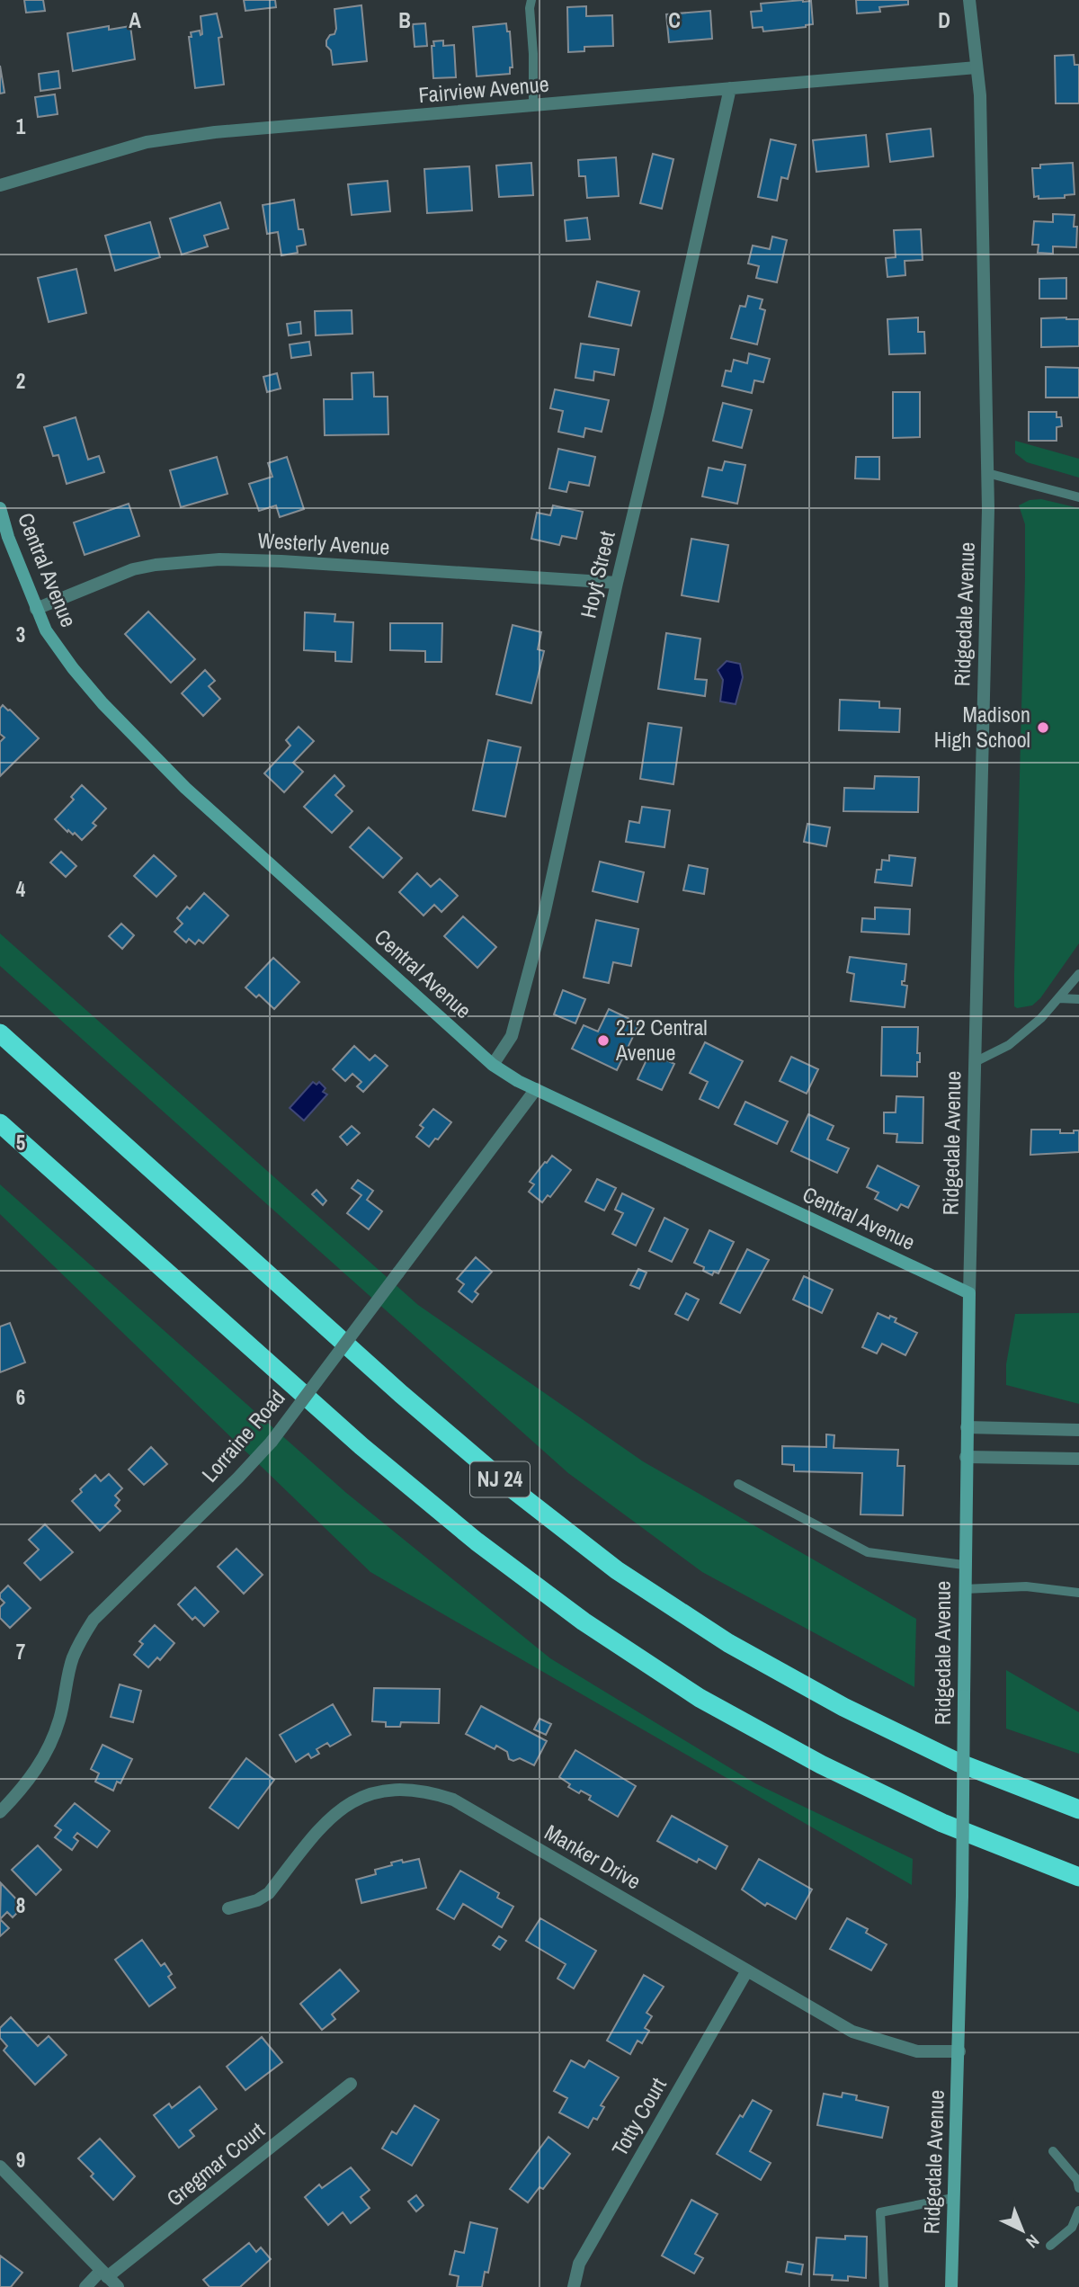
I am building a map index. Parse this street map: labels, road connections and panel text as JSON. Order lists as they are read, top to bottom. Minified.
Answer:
{"streets":{"highway":["NJ 24"],"main road":["Central Avenue","Ridgedale Avenue"],"street":["Fairview Avenue","Westerly Avenue","Hoyt Street","Lorraine Road","Manker Drive","Totty Court","Gregmar Court"]},"crossings":[["Fairview Avenue","Hoyt Street"],["Fairview Avenue","Ridgedale Avenue"],["Westerly Avenue","Central Avenue"],["Westerly Avenue","Hoyt Street"],["Central Avenue","Hoyt Street"],["Central Avenue","Ridgedale Avenue"],["Central Avenue","Lorraine Road"],["Ridgedale Avenue","Manker Drive"],["Manker Drive","Totty Court"]],"places":["Madison High School","212 Central Avenue"],"north":"bottom right","grid":{"columns":["A","B","C","D"],"rows":["1","2","3","4","5","6","7","8","9"]}}
